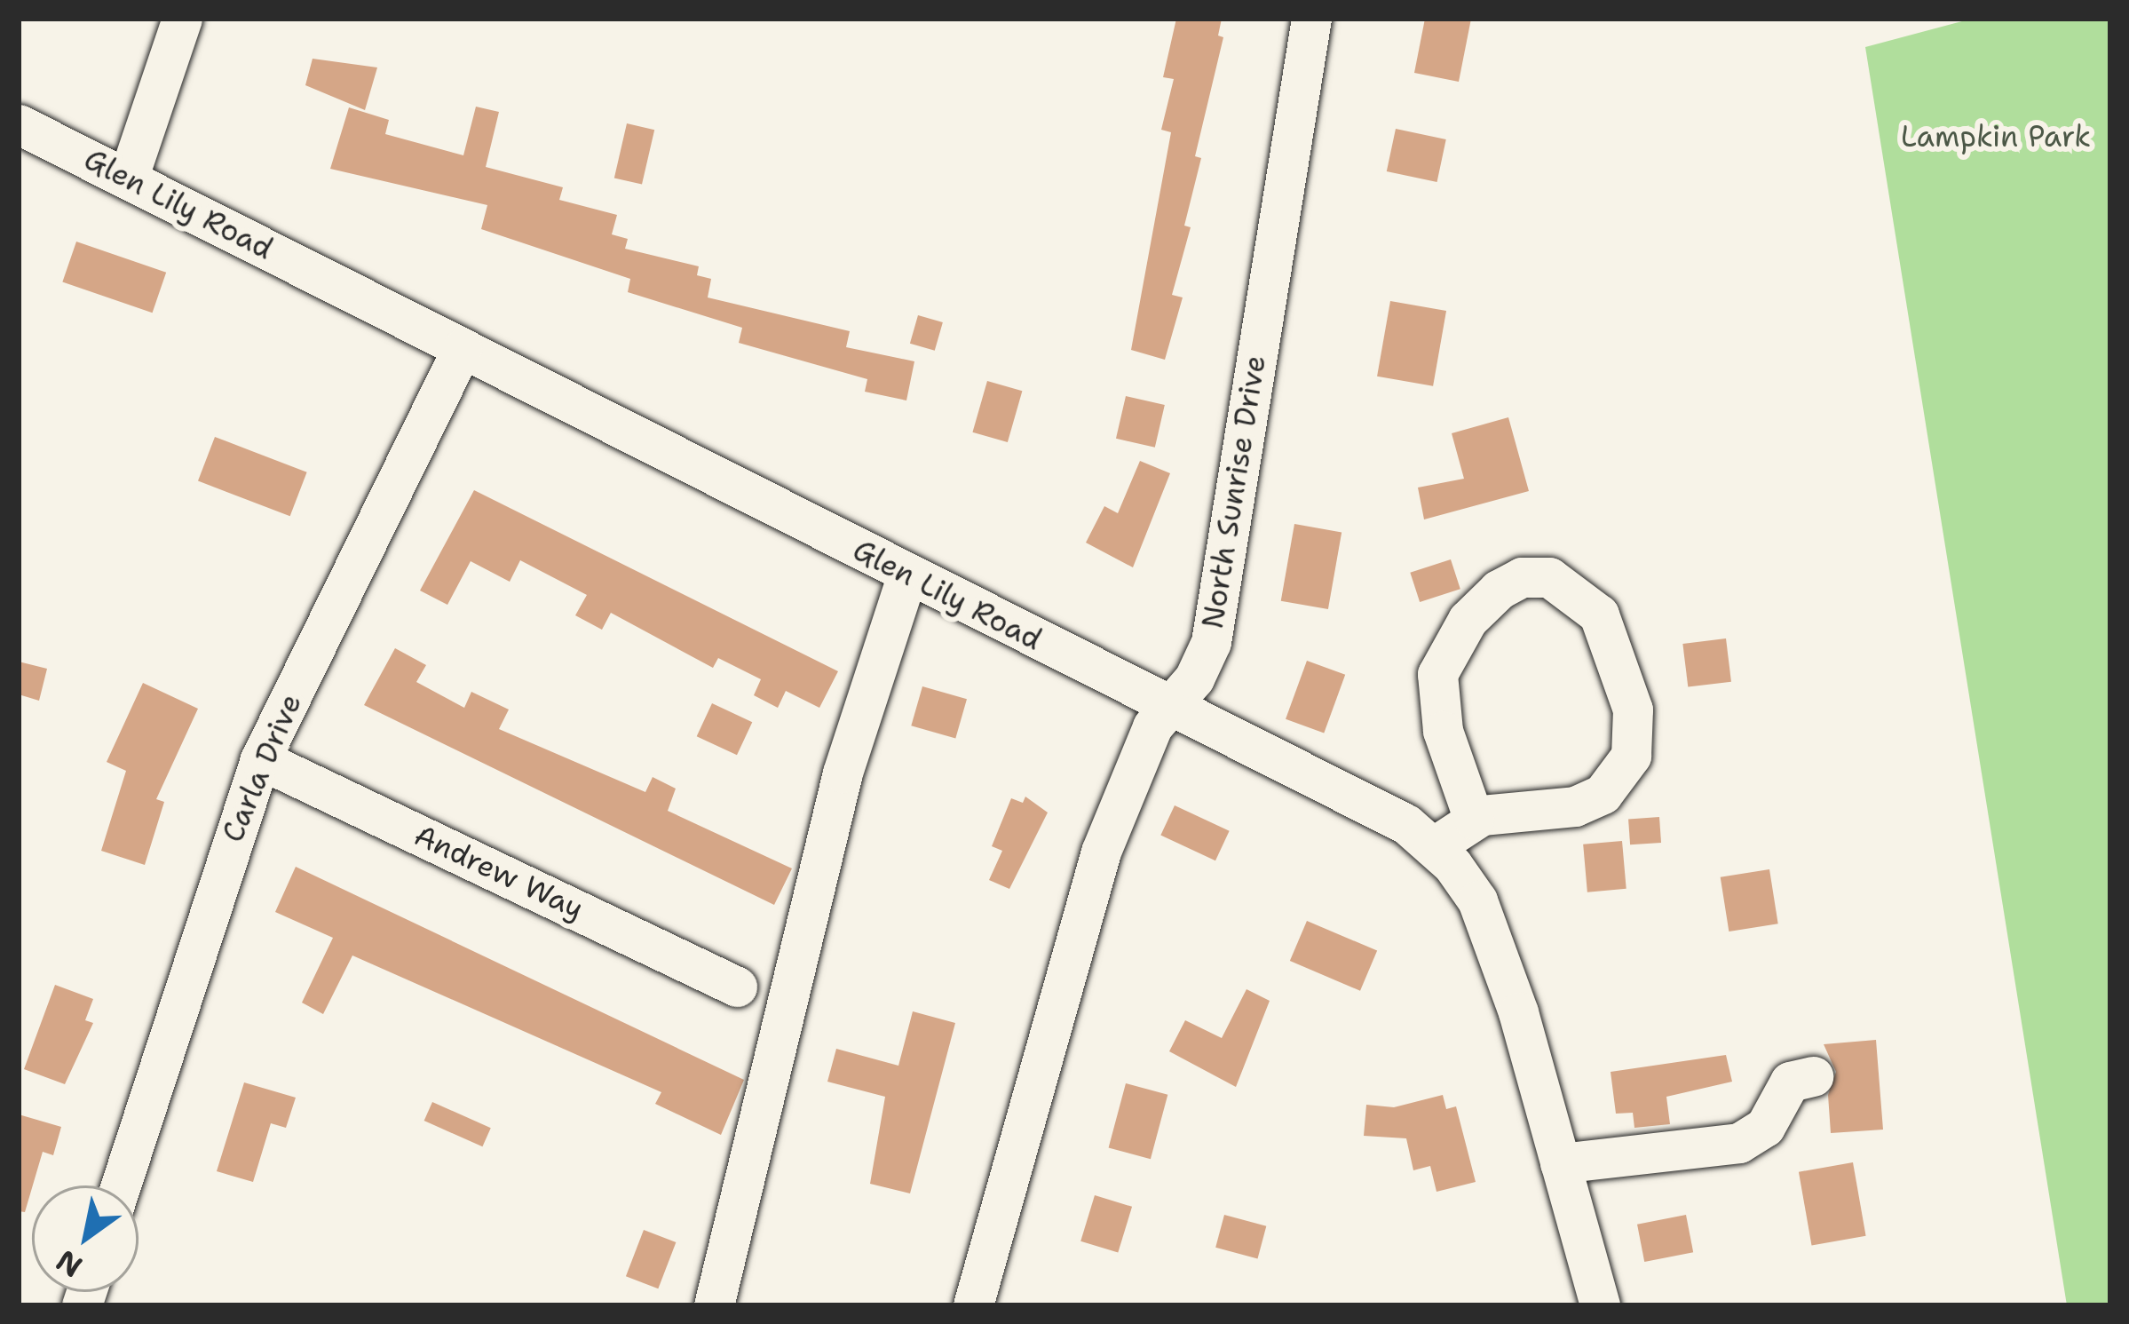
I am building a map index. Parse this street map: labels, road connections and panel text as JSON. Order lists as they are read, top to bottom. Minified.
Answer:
{"streets":{"street":["Glen Lily Road","North Sunrise Drive","Carla Drive","Andrew Way"]},"crossings":[["Glen Lily Road","North Sunrise Drive"],["Glen Lily Road","Carla Drive"],["Carla Drive","Andrew Way"]],"parks":["Lampkin Park"],"north":"bottom left"}
